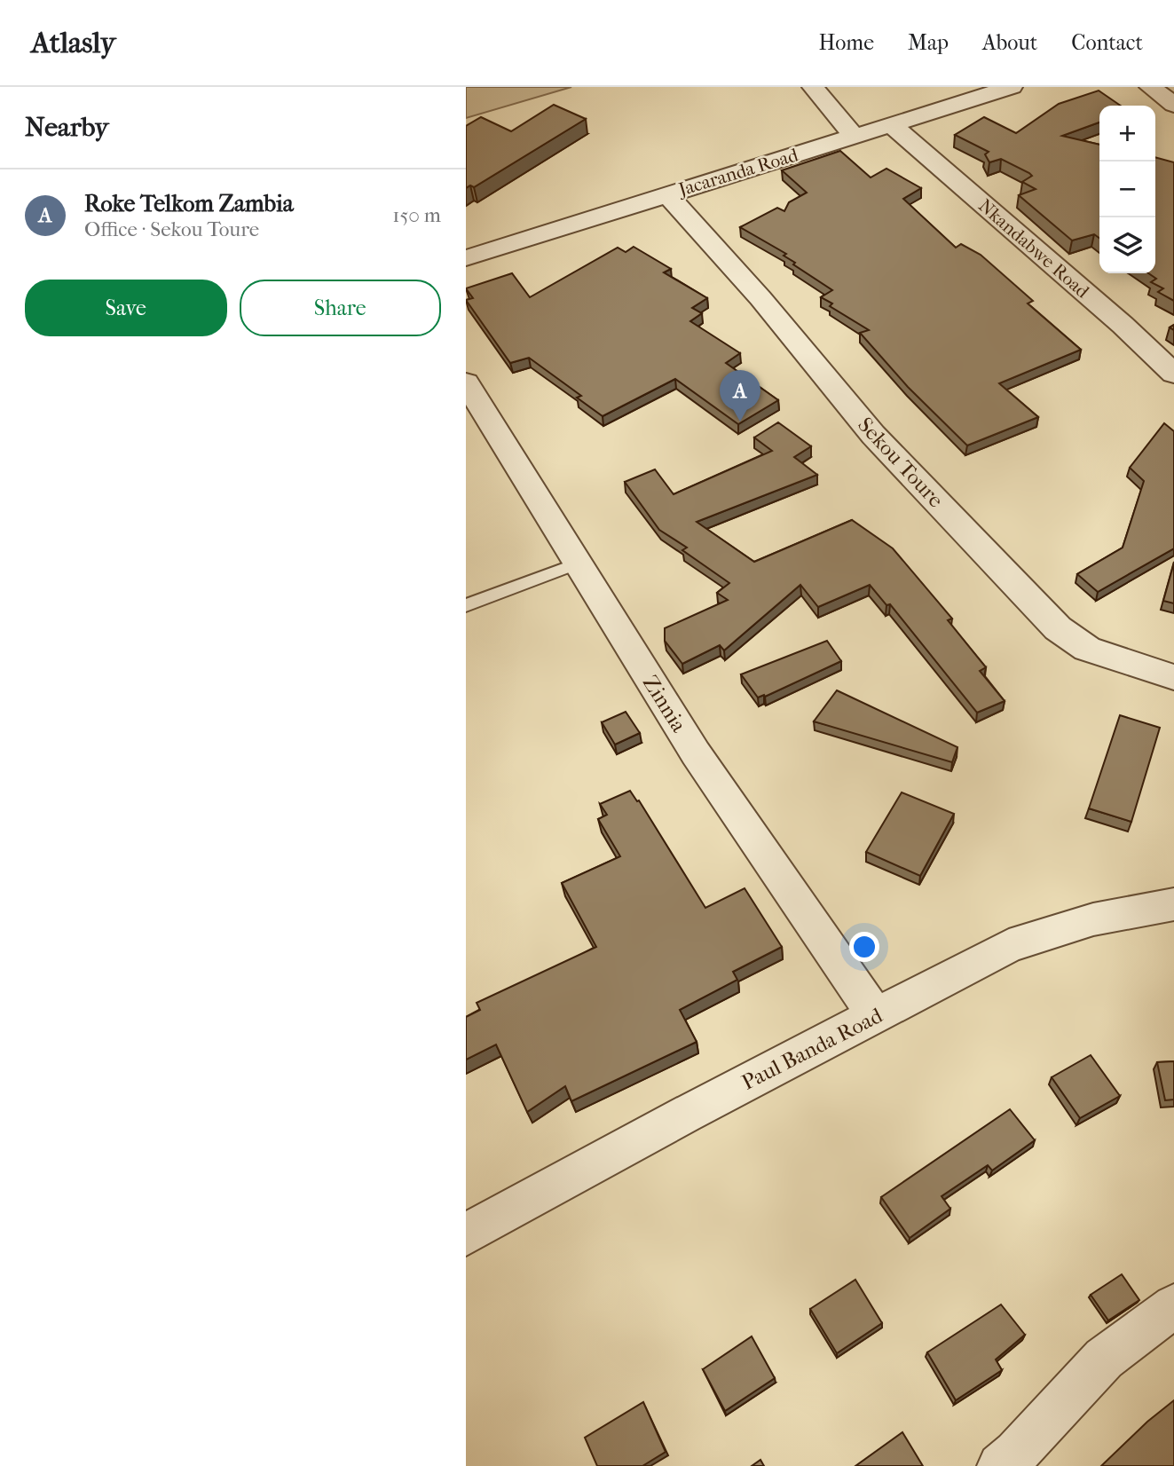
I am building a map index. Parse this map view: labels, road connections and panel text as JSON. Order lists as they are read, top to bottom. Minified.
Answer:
{"streets":{"street":["Jacaranda Road","Nkandabwe Road","Sekou Toure","Zinnia","Paul Banda Road"]},"crossings":[["Jacaranda Road","Nkandabwe Road"],["Jacaranda Road","Sekou Toure"],["Zinnia","Paul Banda Road"]],"page":{"header":"Atlasly","nav":["Home","Map","About","Contact"],"heading":"Nearby","map_buttons":["+","−"],"list":[{"mark":"A","name":"Roke Telkom Zambia","note":"Office · Sekou Toure","value":"150 m"}],"buttons":["Save","Share"],"pins":"A"}}
